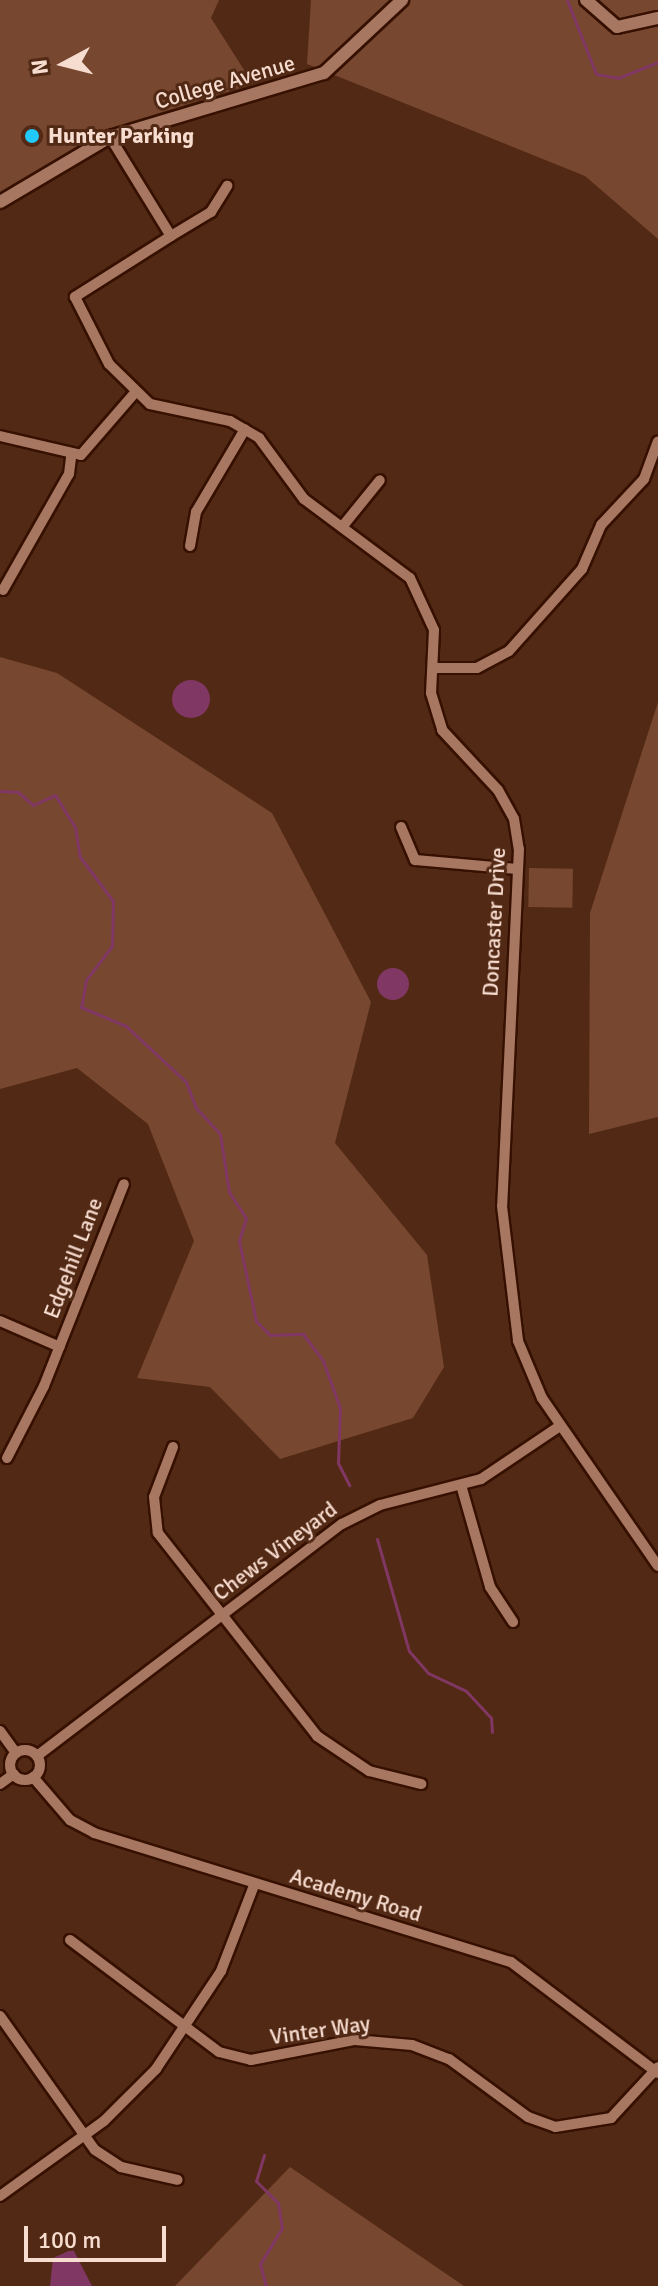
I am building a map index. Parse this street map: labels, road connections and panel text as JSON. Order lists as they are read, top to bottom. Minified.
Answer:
{"streets":{"street":["College Avenue","Doncaster Drive","Edgehill Lane","Chews Vineyard","Academy Road","Vinter Way"]},"crossings":[["Doncaster Drive","Chews Vineyard"],["Academy Road","Vinter Way"]],"places":["Hunter Parking"],"scale_bar":"100 m","north":"left"}
